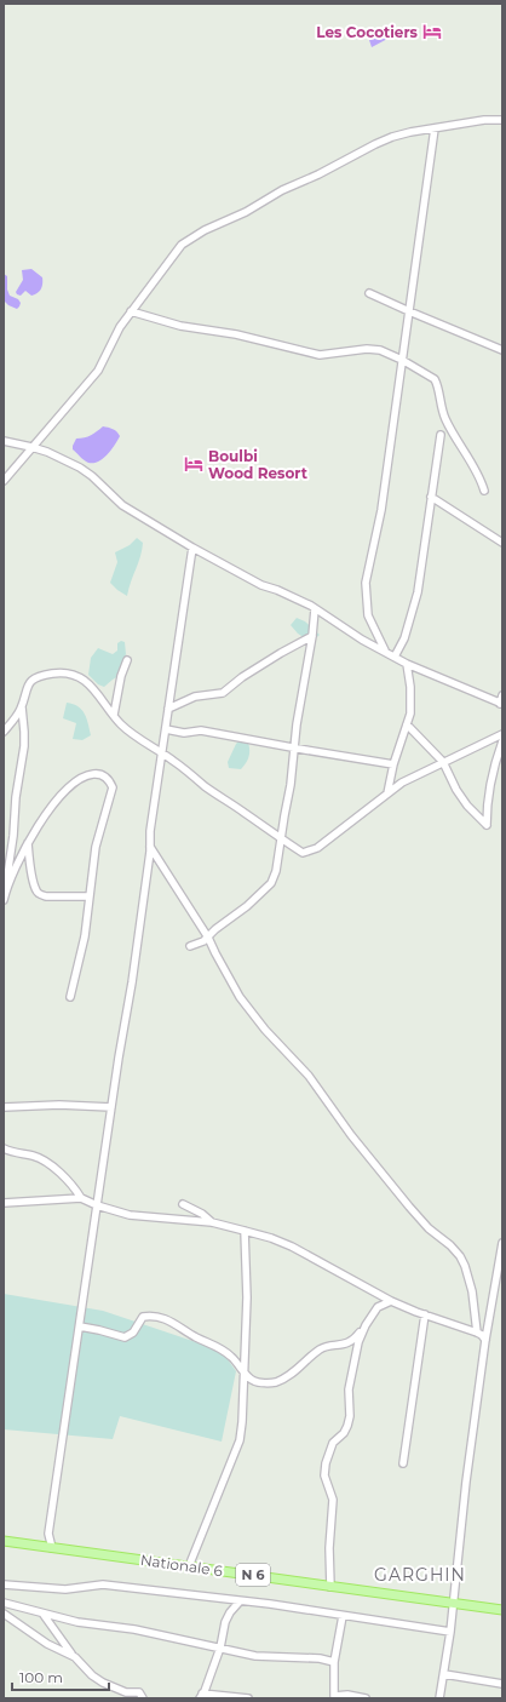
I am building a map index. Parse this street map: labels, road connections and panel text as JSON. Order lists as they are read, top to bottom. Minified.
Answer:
{"streets":{"main road":["Nationale 6","N 6"]},"districts":["GARGHIN"],"places":{"hotel":["Les Cocotiers","Boulbi Wood Resort"]},"scale_bar":"100 m"}
